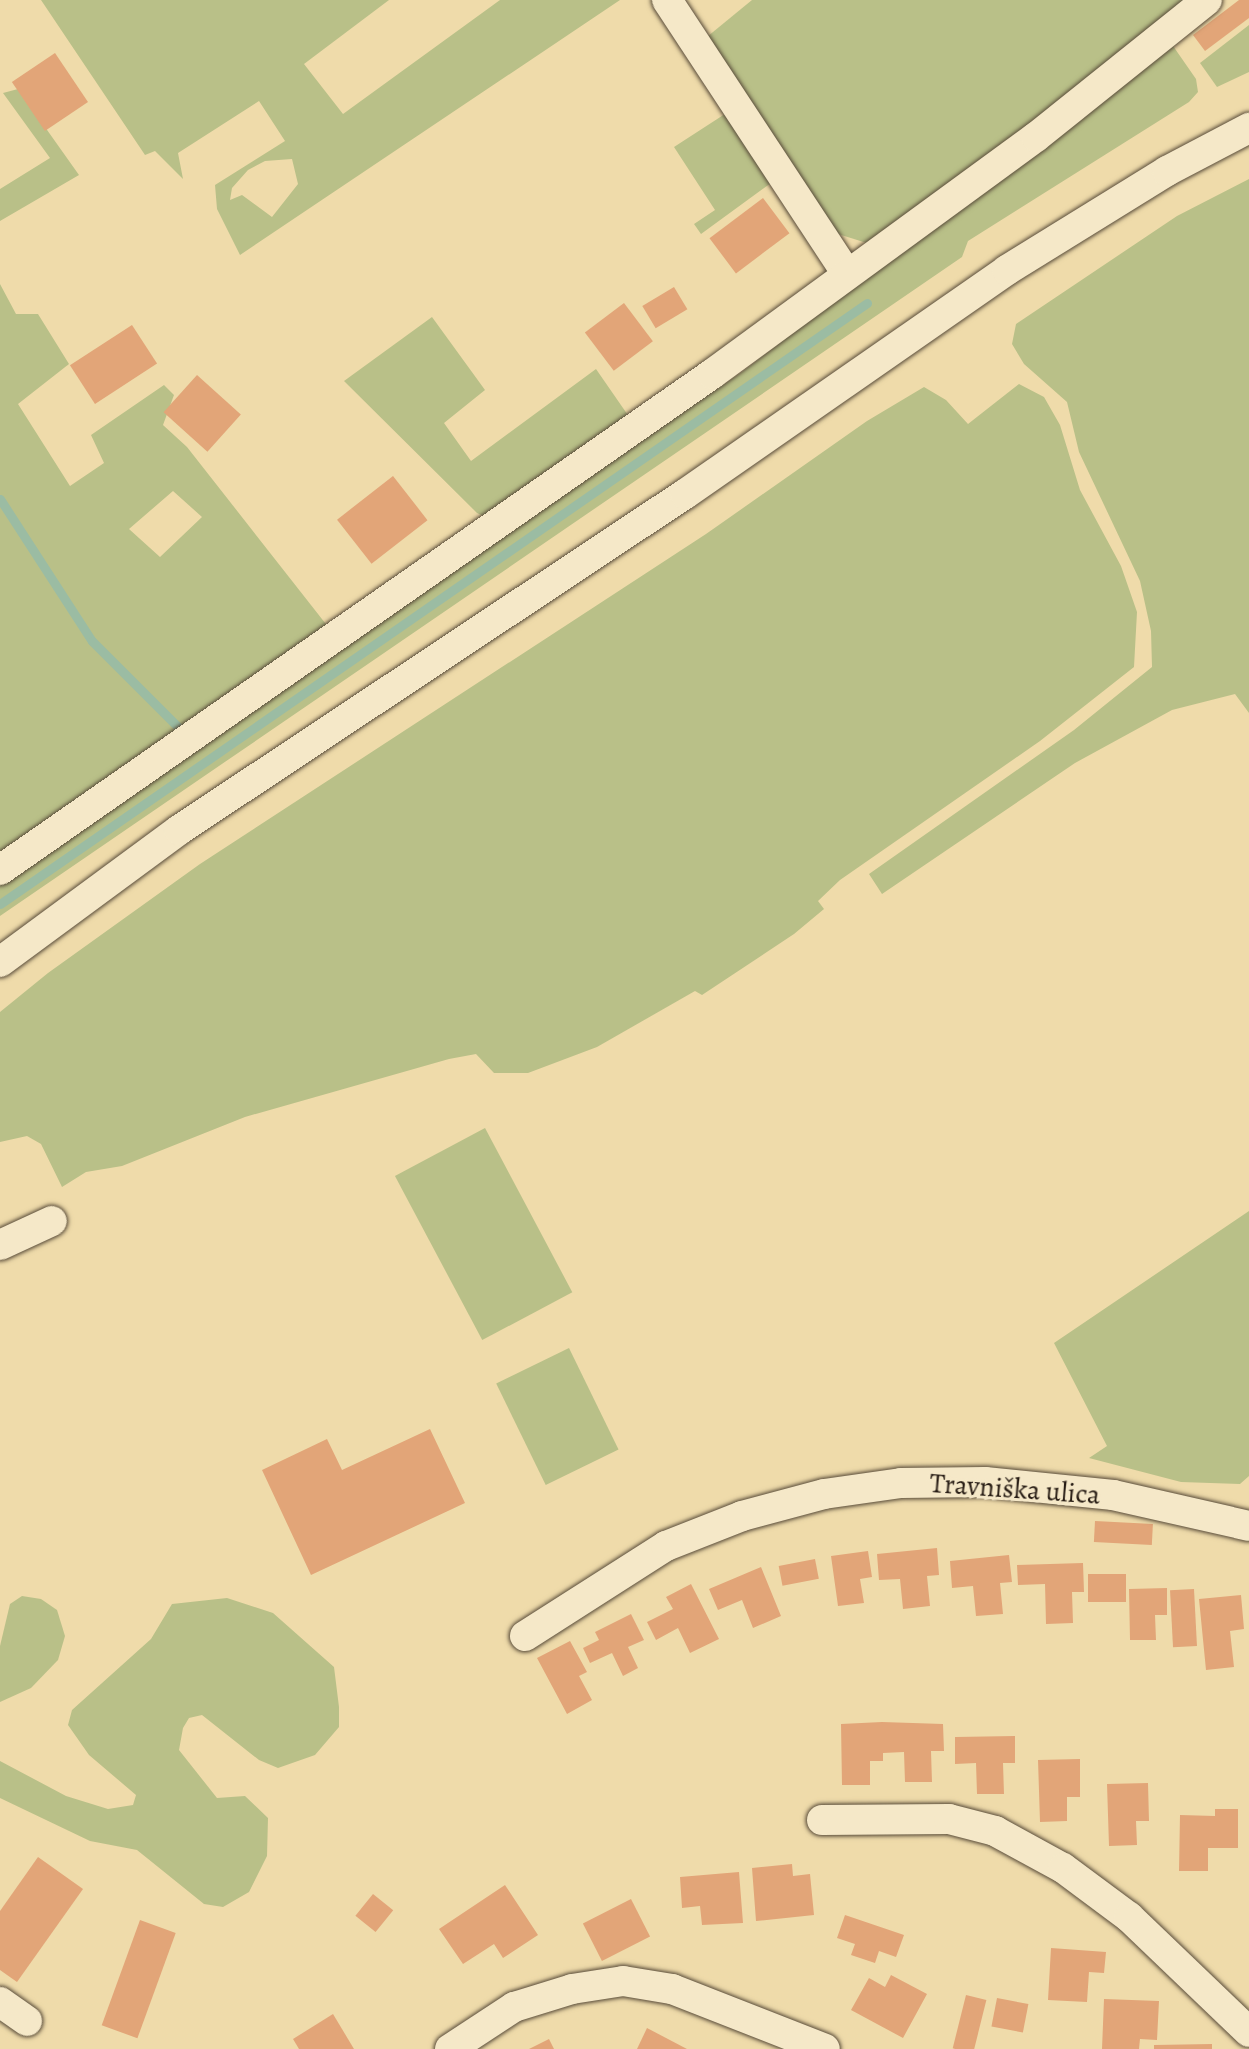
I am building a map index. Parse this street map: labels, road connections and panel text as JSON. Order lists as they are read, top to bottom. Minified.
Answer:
{"streets":{"street":["Travniška ulica"]}}
